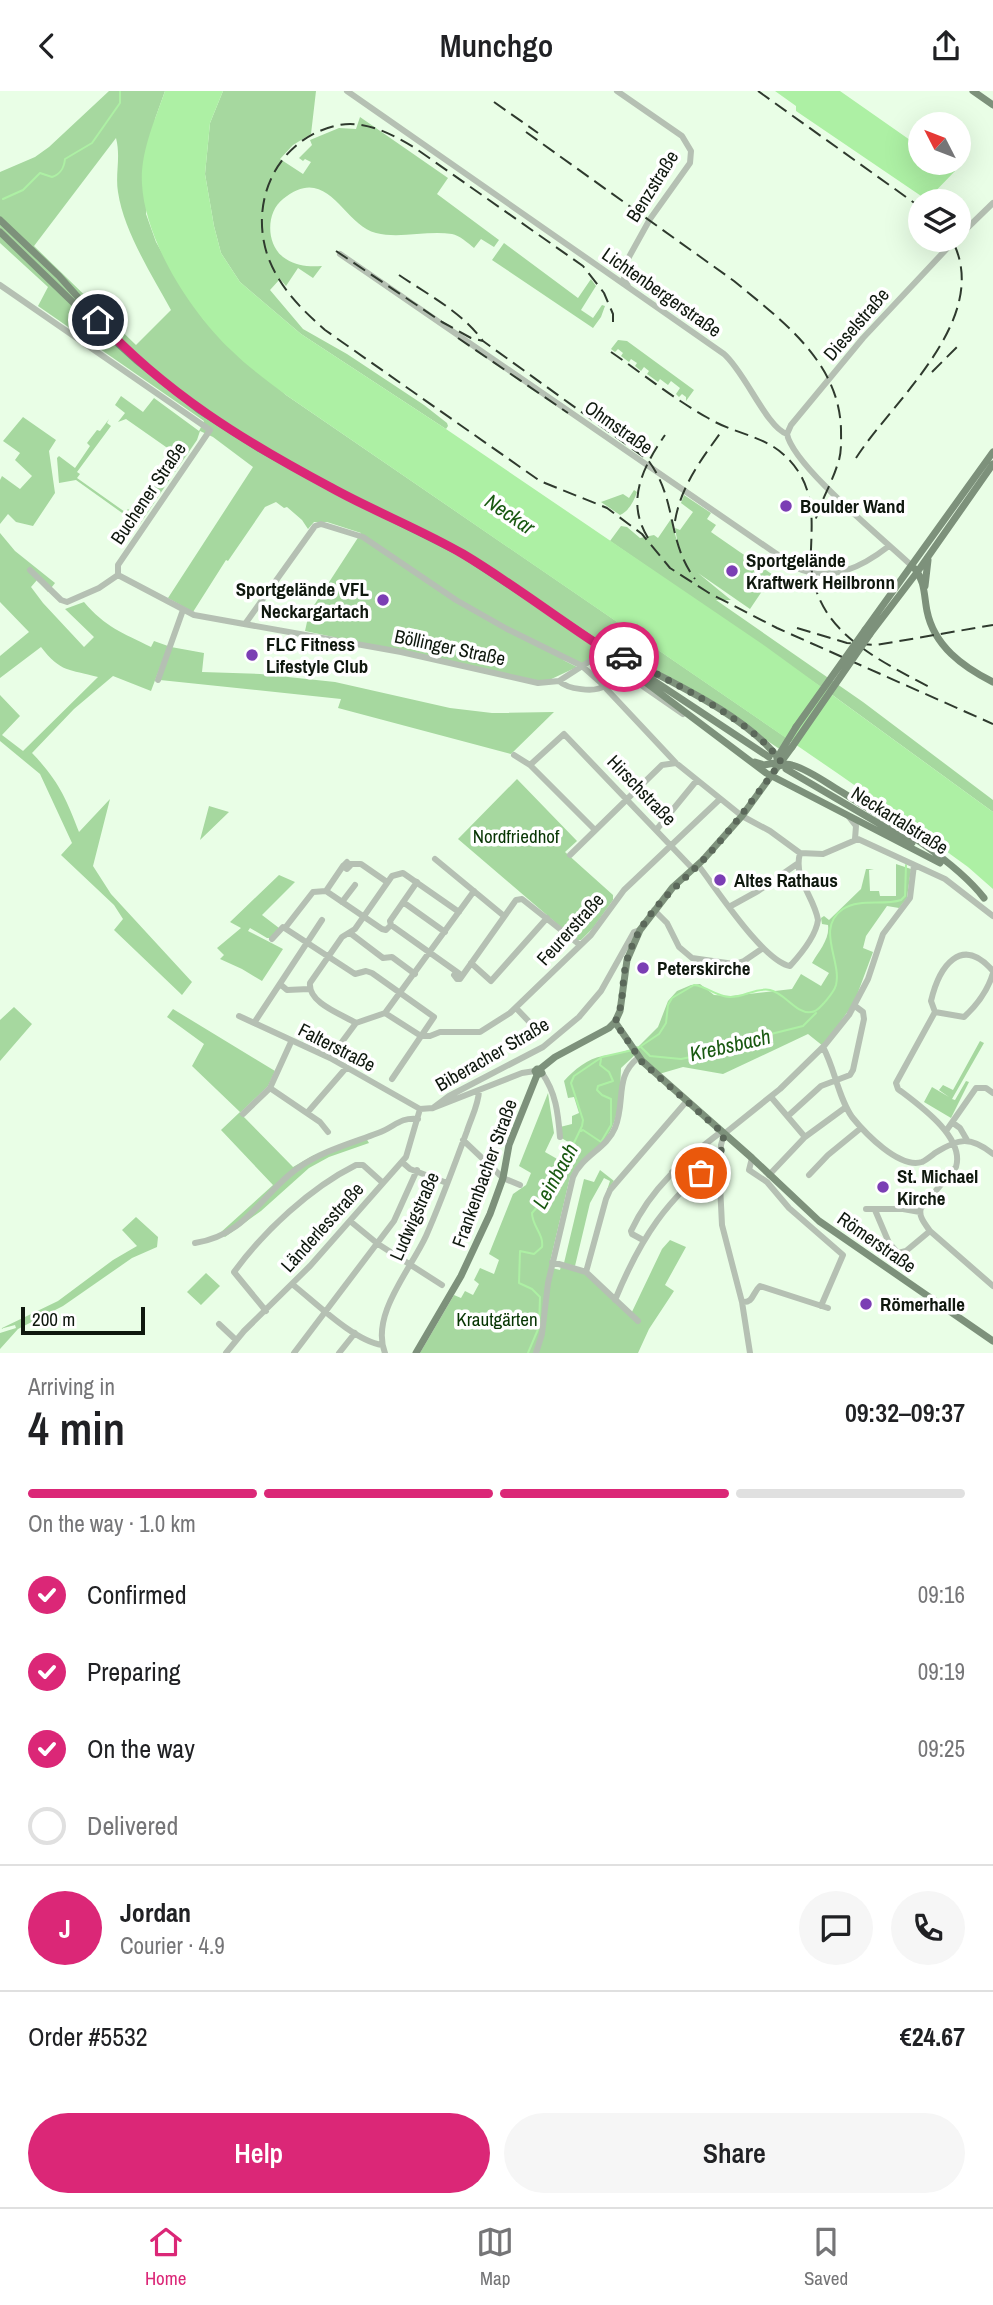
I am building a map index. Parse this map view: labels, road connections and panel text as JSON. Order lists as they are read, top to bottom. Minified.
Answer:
{"streets":{"main road":["Neckartalstraße","Frankenbacher Straße","Römerstraße"],"street":["Benzstraße","Lichtenbergerstraße","Dieselstraße","Ohmstraße","Buchener Straße","Böllinger Straße","Hirschstraße","Feurerstraße","Falterstraße","Biberacher Straße","Ludwigstraße","Länderlesstraße"]},"crossings":[["Benzstraße","Lichtenbergerstraße"],["Lichtenbergerstraße","Dieselstraße"],["Lichtenbergerstraße","Ohmstraße"],["Buchener Straße","Böllinger Straße"],["Hirschstraße","Feurerstraße"],["Falterstraße","Länderlesstraße"]],"water":["Neckar","Krebsbach","Leinbach"],"parks":["Nordfriedhof","Krautgärten"],"places":["Boulder Wand","Sportgelände Kraftwerk Heilbronn","Sportgelände VFL Neckargartach","FLC Fitness Lifestyle Club","Altes Rathaus","Peterskirche","St. Michael Kirche","Römerhalle"],"scale_bar":"200 m","north":"top left","page":{"header":"Munchgo","scale":"200 m","heading":["4 min","Arriving in","09:32–09:37"],"panel":["Jordan","Courier · 4.9","Order #5532","€24.67"],"bar":"On the way · 1.0 km","list":[["Confirmed","09:16"],["Preparing","09:19"],["On the way","09:25"],"Delivered"],"round":"J","buttons":["Help","Share"],"tabs":["Home","Map","Saved"]}}
